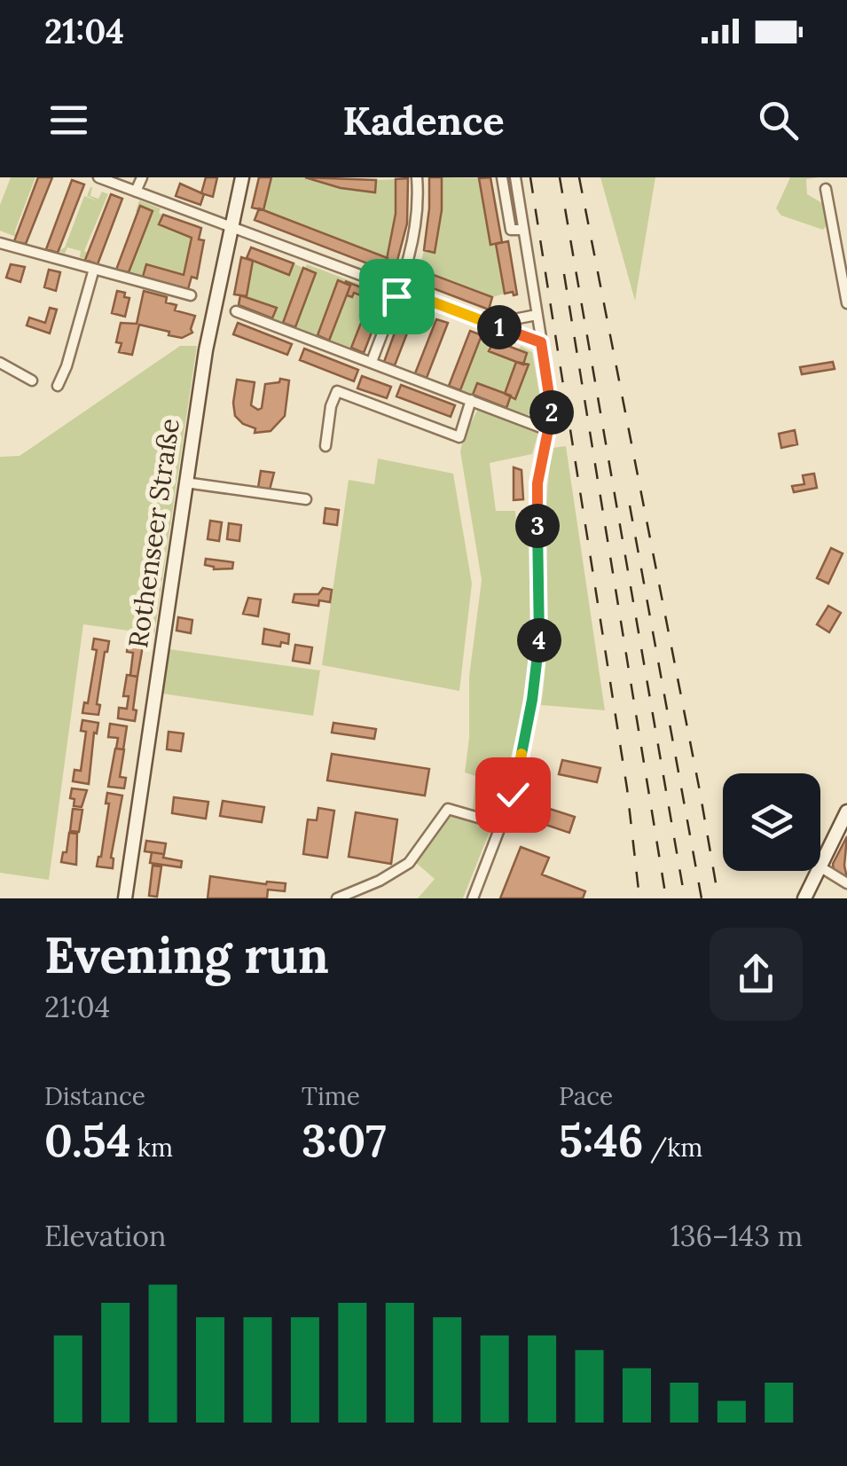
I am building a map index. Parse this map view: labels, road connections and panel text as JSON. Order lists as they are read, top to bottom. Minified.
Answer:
{"streets":{"street":["Rothenseer Straße"]},"page":{"status":"21:04","header":"Kadence","pins":["1","2","3","4"],"heading":["Evening run","21:04"],"stats":[["Distance","0.54 km"],["Time","3:07"],["Pace","5:46 /km"]],"chart":["Elevation","136–143 m"]}}
